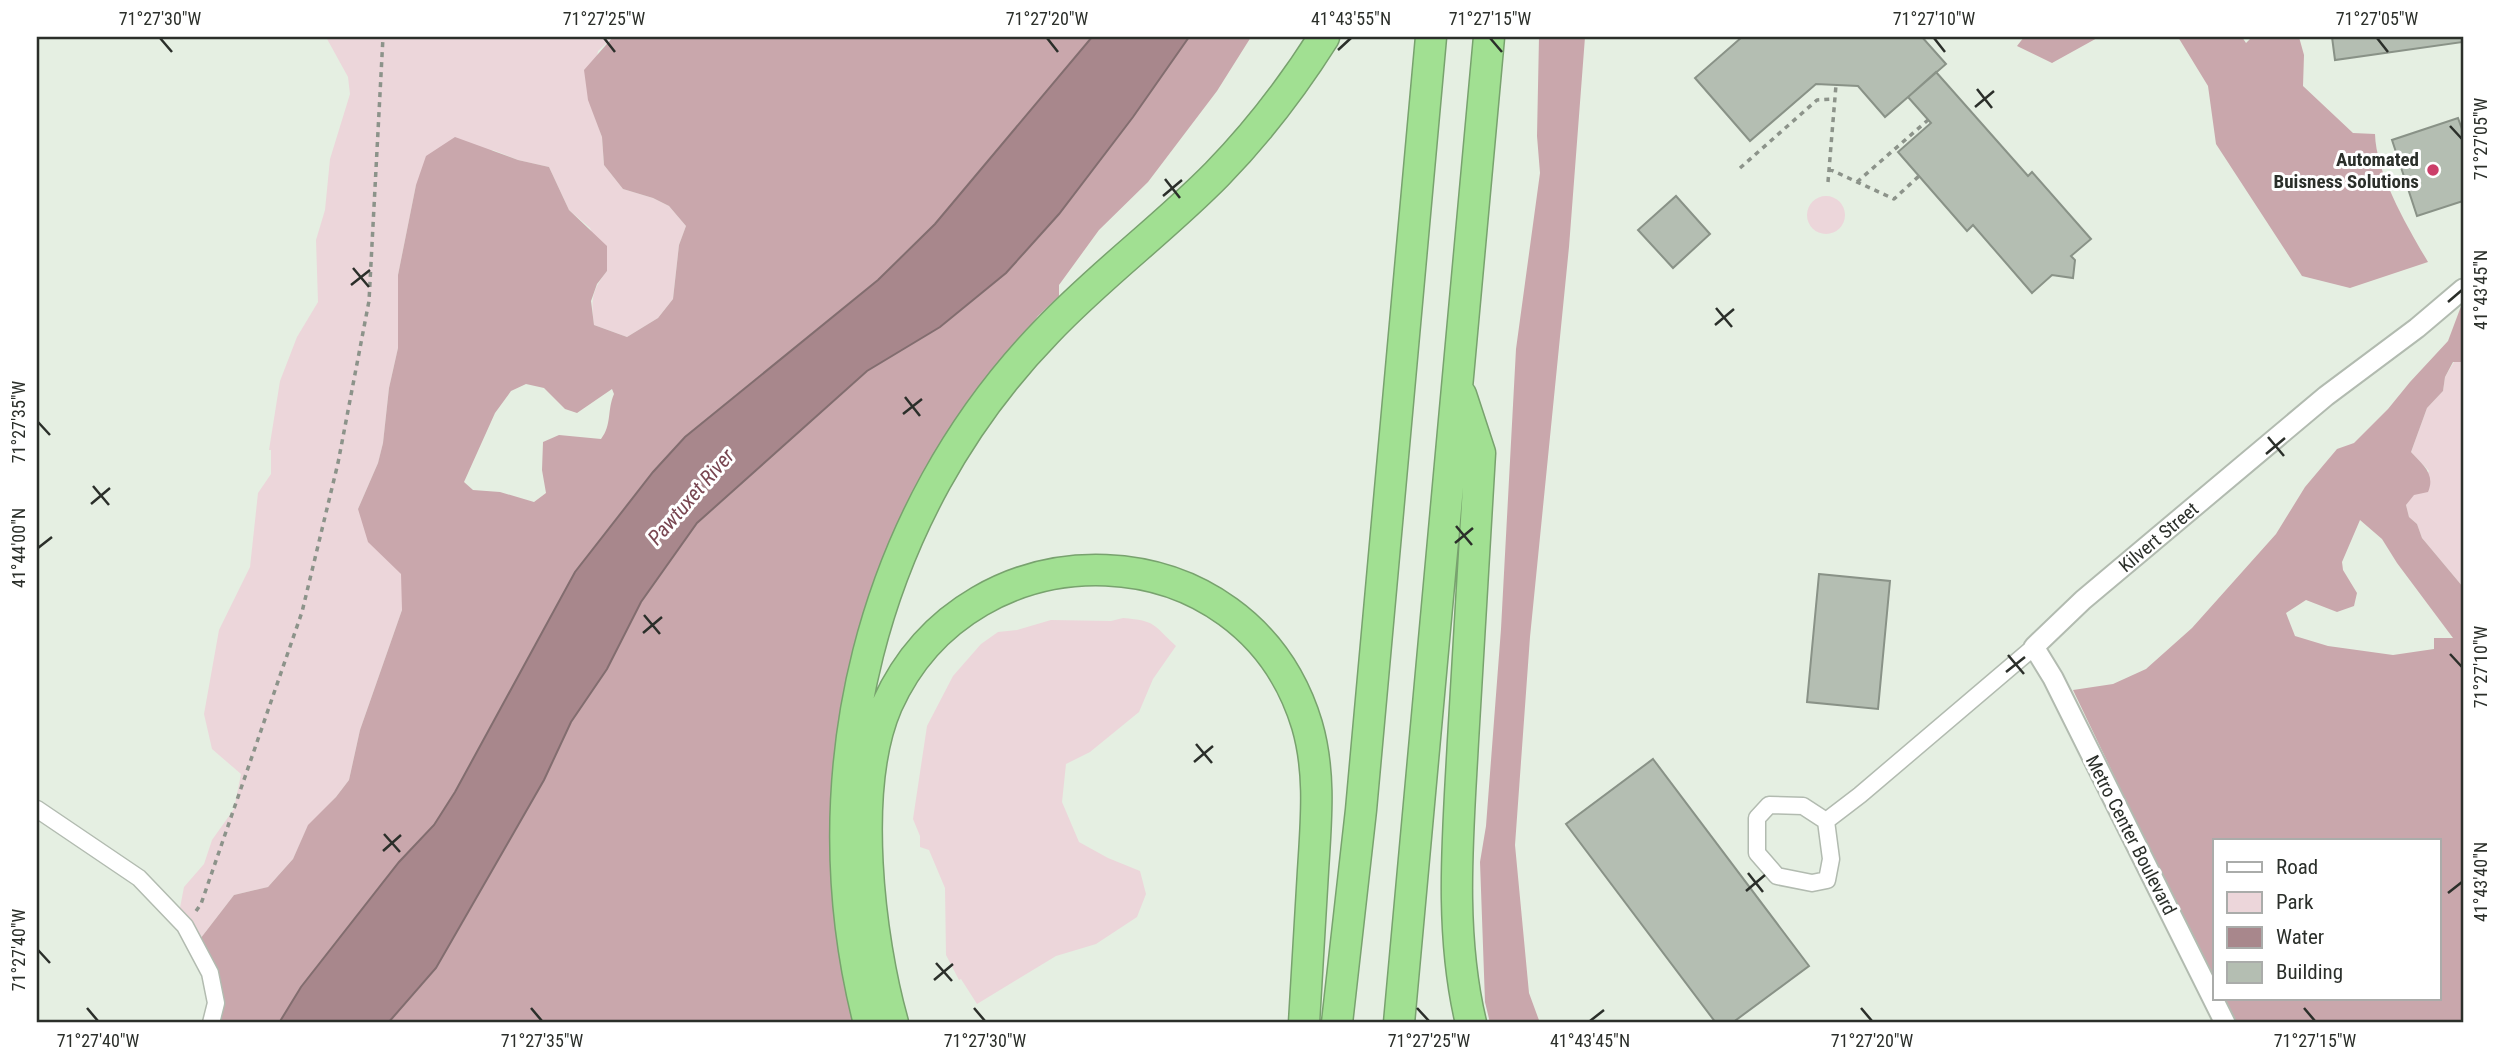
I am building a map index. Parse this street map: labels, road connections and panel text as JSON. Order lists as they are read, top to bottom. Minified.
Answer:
{"streets":{"street":["Kilvert Street","Metro Center Boulevard"]},"crossings":[["Kilvert Street","Metro Center Boulevard"]],"water":["Pawtuxet River"],"places":["Automated Buisness Solutions"],"legend":["Road","Park","Water","Building"],"coordinates":["71°27'30\"W","71°27'25\"W","71°27'20\"W","41°43'55\"N","71°27'15\"W","71°27'10\"W","71°27'05\"W","41°43'45\"N","71°27'35\"W","41°44'00\"N","41°43'40\"N","71°27'40\"W"]}
